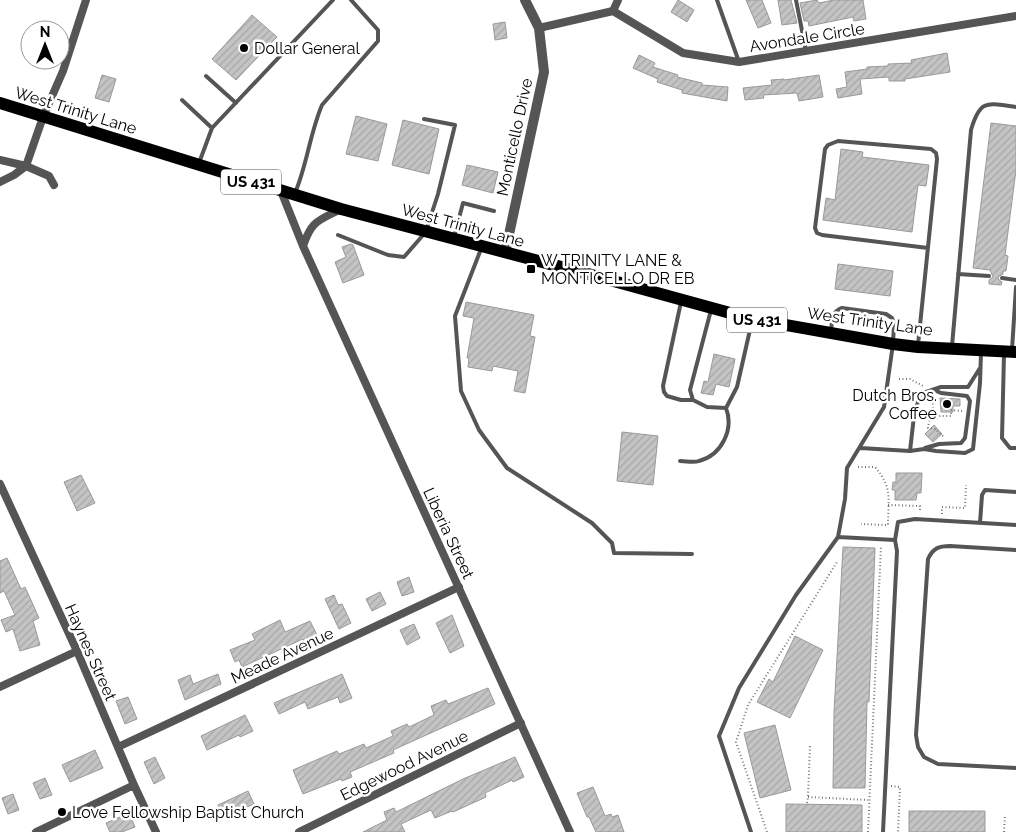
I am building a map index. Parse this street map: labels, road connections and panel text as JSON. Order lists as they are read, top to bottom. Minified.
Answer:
{"streets":{"main road":["West Trinity Lane","US 431"],"street":["Avondale Circle","Monticello Drive","Liberia Street","Haynes Street","Meade Avenue","Edgewood Avenue"]},"crossings":[["West Trinity Lane","Monticello Drive"],["West Trinity Lane","Liberia Street"],["Liberia Street","Meade Avenue"],["Liberia Street","Edgewood Avenue"],["Haynes Street","Meade Avenue"]],"places":{"other":["Dollar General","Dutch Bros. Coffee","Love Fellowship Baptist Church"],"transit":["W TRINITY LANE & MONTICELLO DR EB"]},"north":"top"}
